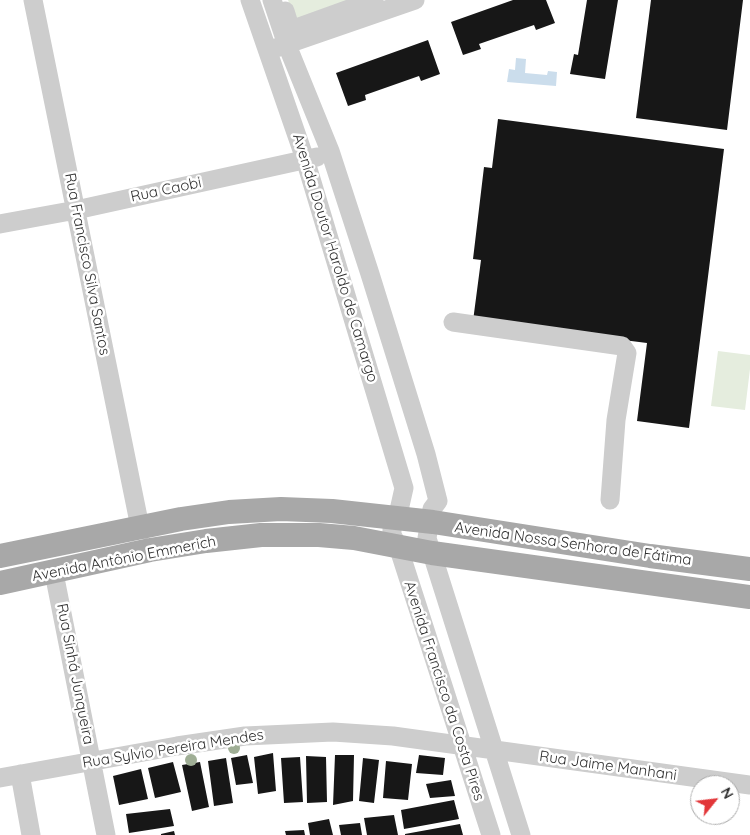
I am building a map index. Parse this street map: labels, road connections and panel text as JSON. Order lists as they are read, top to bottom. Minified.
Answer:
{"streets":{"main road":["Avenida Nossa Senhora de Fátima","Avenida Antônio Emmerich"],"street":["Rua Caobi","Avenida Doutor Haroldo de Camargo","Rua Francisco Silva Santos","Rua Sinhá Junqueira","Avenida Francisco da Costa Pires","Rua Sylvio Pereira Mendes","Rua Jaime Manhani"]},"crossings":[["Rua Caobi","Avenida Doutor Haroldo de Camargo"],["Rua Caobi","Rua Francisco Silva Santos"],["Avenida Doutor Haroldo de Camargo","Avenida Nossa Senhora de Fátima"],["Avenida Doutor Haroldo de Camargo","Avenida Antônio Emmerich"],["Avenida Doutor Haroldo de Camargo","Avenida Francisco da Costa Pires"],["Rua Francisco Silva Santos","Avenida Antônio Emmerich"],["Avenida Nossa Senhora de Fátima","Avenida Antônio Emmerich"],["Avenida Nossa Senhora de Fátima","Avenida Francisco da Costa Pires"],["Avenida Antônio Emmerich","Rua Sinhá Junqueira"],["Avenida Antônio Emmerich","Avenida Francisco da Costa Pires"],["Rua Sinhá Junqueira","Rua Sylvio Pereira Mendes"],["Avenida Francisco da Costa Pires","Rua Sylvio Pereira Mendes"],["Avenida Francisco da Costa Pires","Rua Jaime Manhani"],["Rua Sylvio Pereira Mendes","Rua Jaime Manhani"]],"north":"top right"}
